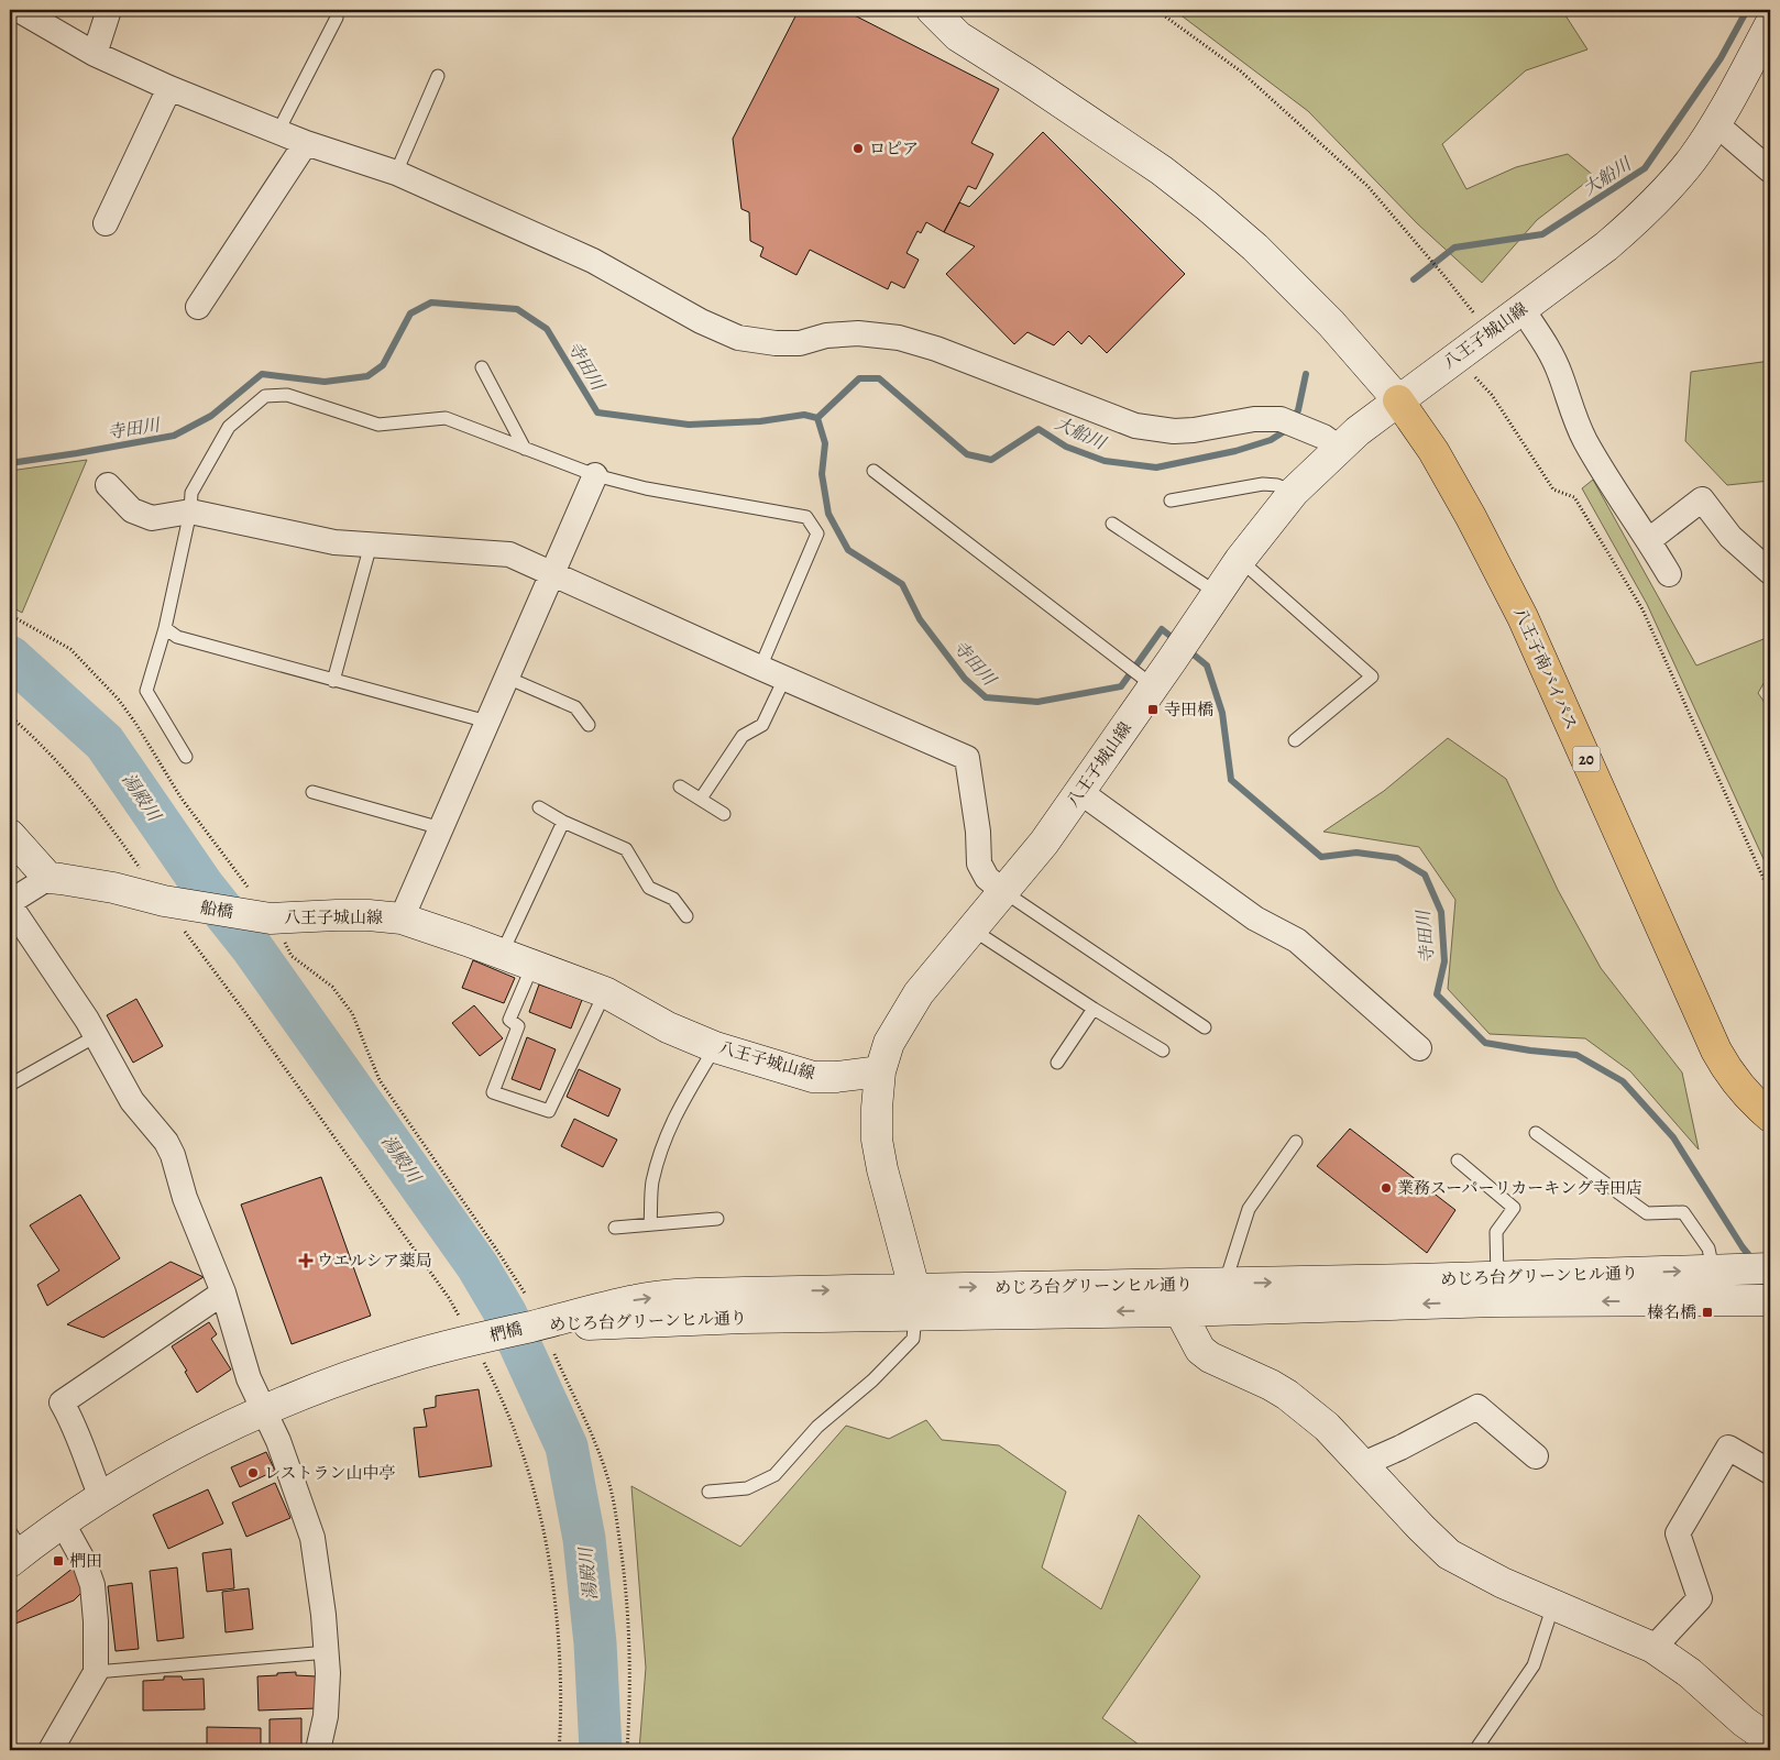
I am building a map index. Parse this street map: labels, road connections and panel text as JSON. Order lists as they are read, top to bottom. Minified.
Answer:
{"streets":{"highway":["八王子南バイパス","20"],"street":["八王子城山線","船橋","めじろ台グリーンヒル通り","椚橋"]},"crossings":[["八王子城山線","八王子南バイパス"],["八王子城山線","船橋"],["めじろ台グリーンヒル通り","椚橋"]],"water":["大船川","寺田川","湯殿川"],"places":{"other":["ロピア","業務スーパーリカーキング寺田店","レストラン山中亭"],"transit":["寺田橋","榛名橋","椚田"],"health":["ウエルシア薬局"]}}
